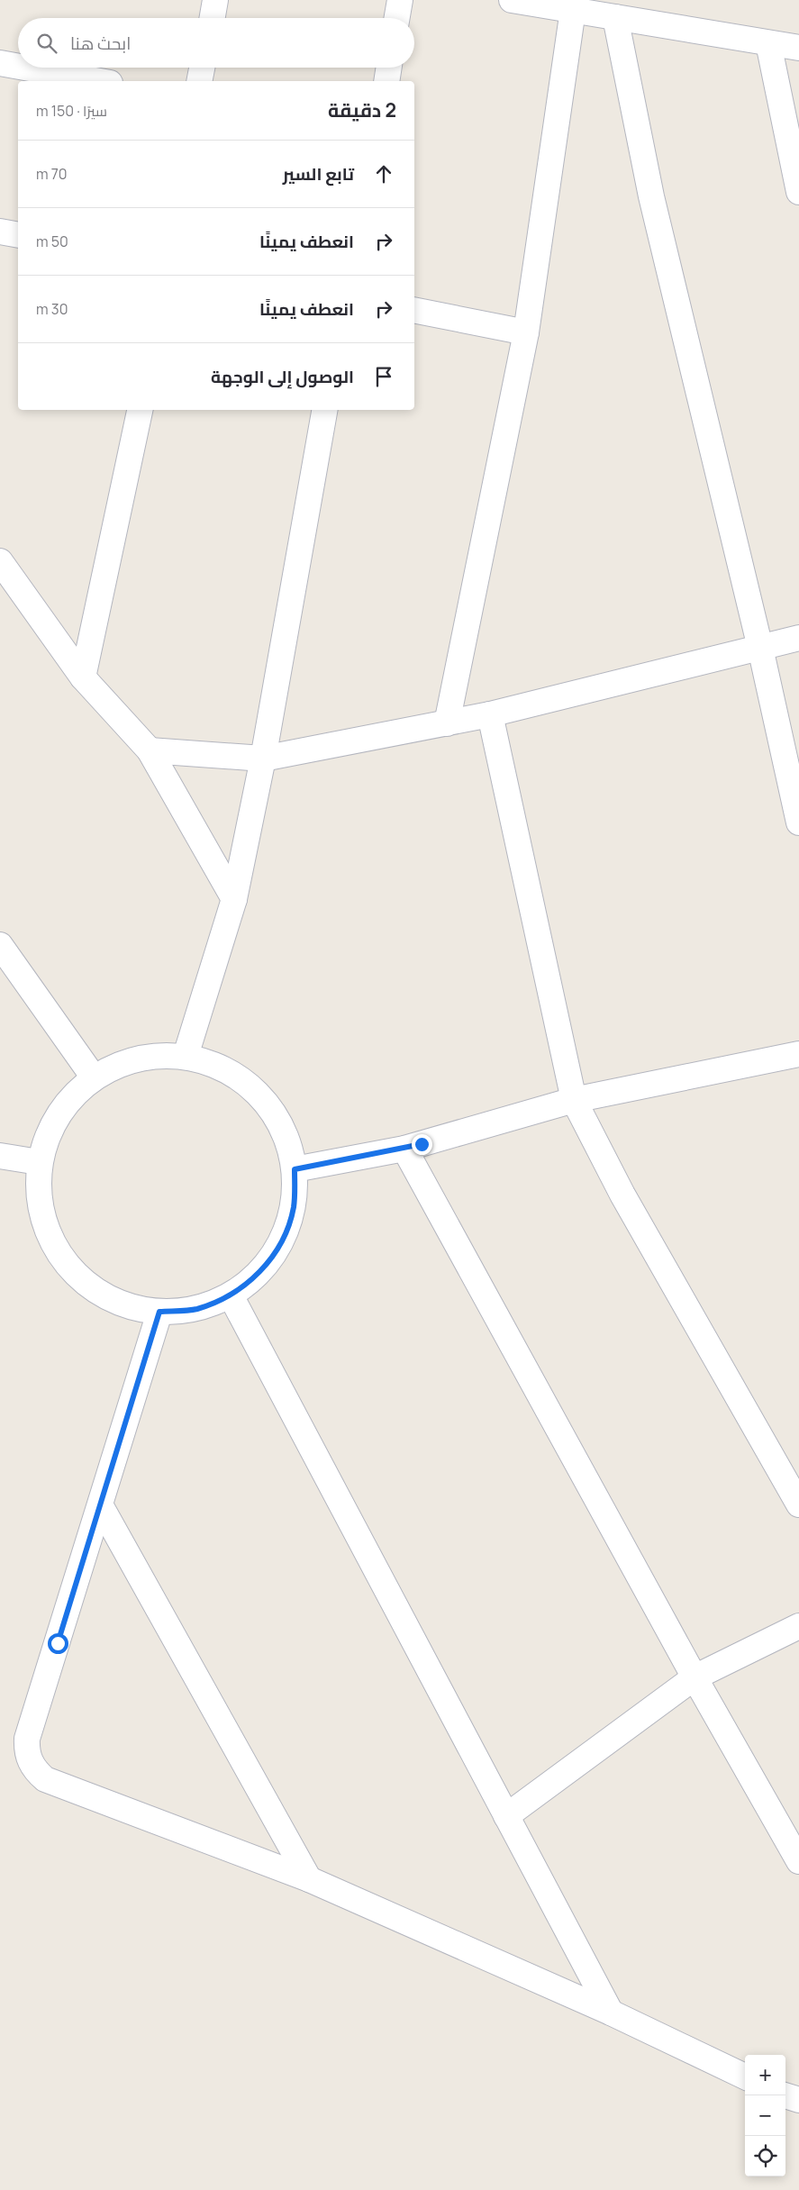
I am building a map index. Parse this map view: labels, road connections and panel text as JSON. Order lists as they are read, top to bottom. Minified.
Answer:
{"page":{"search":"ابحث هنا","heading":["2 دقيقة","سيرًا · 150 m"],"list":[["تابع السير","70 m"],["انعطف يمينًا","50 m"],["انعطف يمينًا","30 m"],"الوصول إلى الوجهة"],"map_buttons":["+","−"]}}
